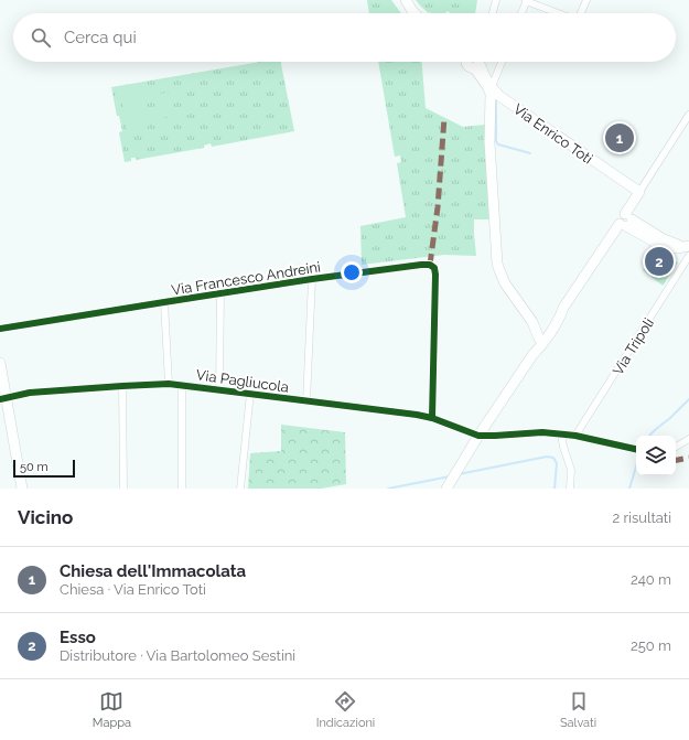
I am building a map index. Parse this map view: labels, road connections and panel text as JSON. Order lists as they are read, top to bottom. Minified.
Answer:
{"streets":{"main road":["Via Enrico Toti"],"street":["Via Francesco Andreini","Via Tripoli","Via Pagliucola"]},"crossings":[["Via Francesco Andreini","Via Pagliucola"]],"scale_bar":"50 m","page":{"search":"Cerca qui","pins":["1","2"],"scale":"50 m","heading":["Vicino","2 risultati"],"list":[{"mark":"1","name":"Chiesa dell'Immacolata","note":"Chiesa · Via Enrico Toti","value":"240 m"},{"mark":"2","name":"Esso","note":"Distributore · Via Bartolomeo Sestini","value":"250 m"}],"nav":["Mappa","Indicazioni","Salvati"]}}
